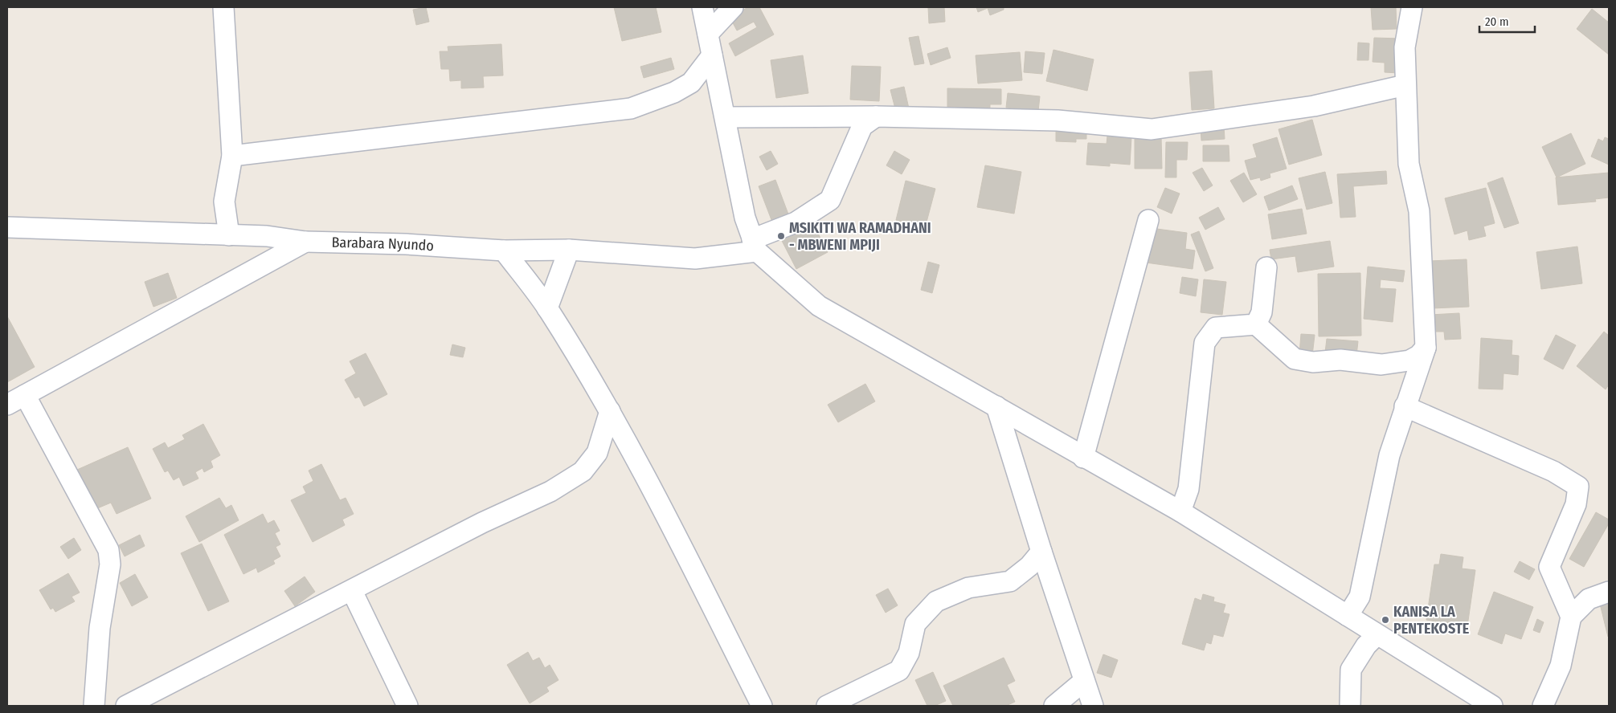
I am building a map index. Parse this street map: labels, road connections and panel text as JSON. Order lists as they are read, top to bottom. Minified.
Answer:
{"streets":{"street":["Barabara Nyundo"]},"places":["MSIKITI WA RAMADHANI - MBWENI MPIJI","KANISA LA PENTEKOSTE"],"scale_bar":"20 m"}
